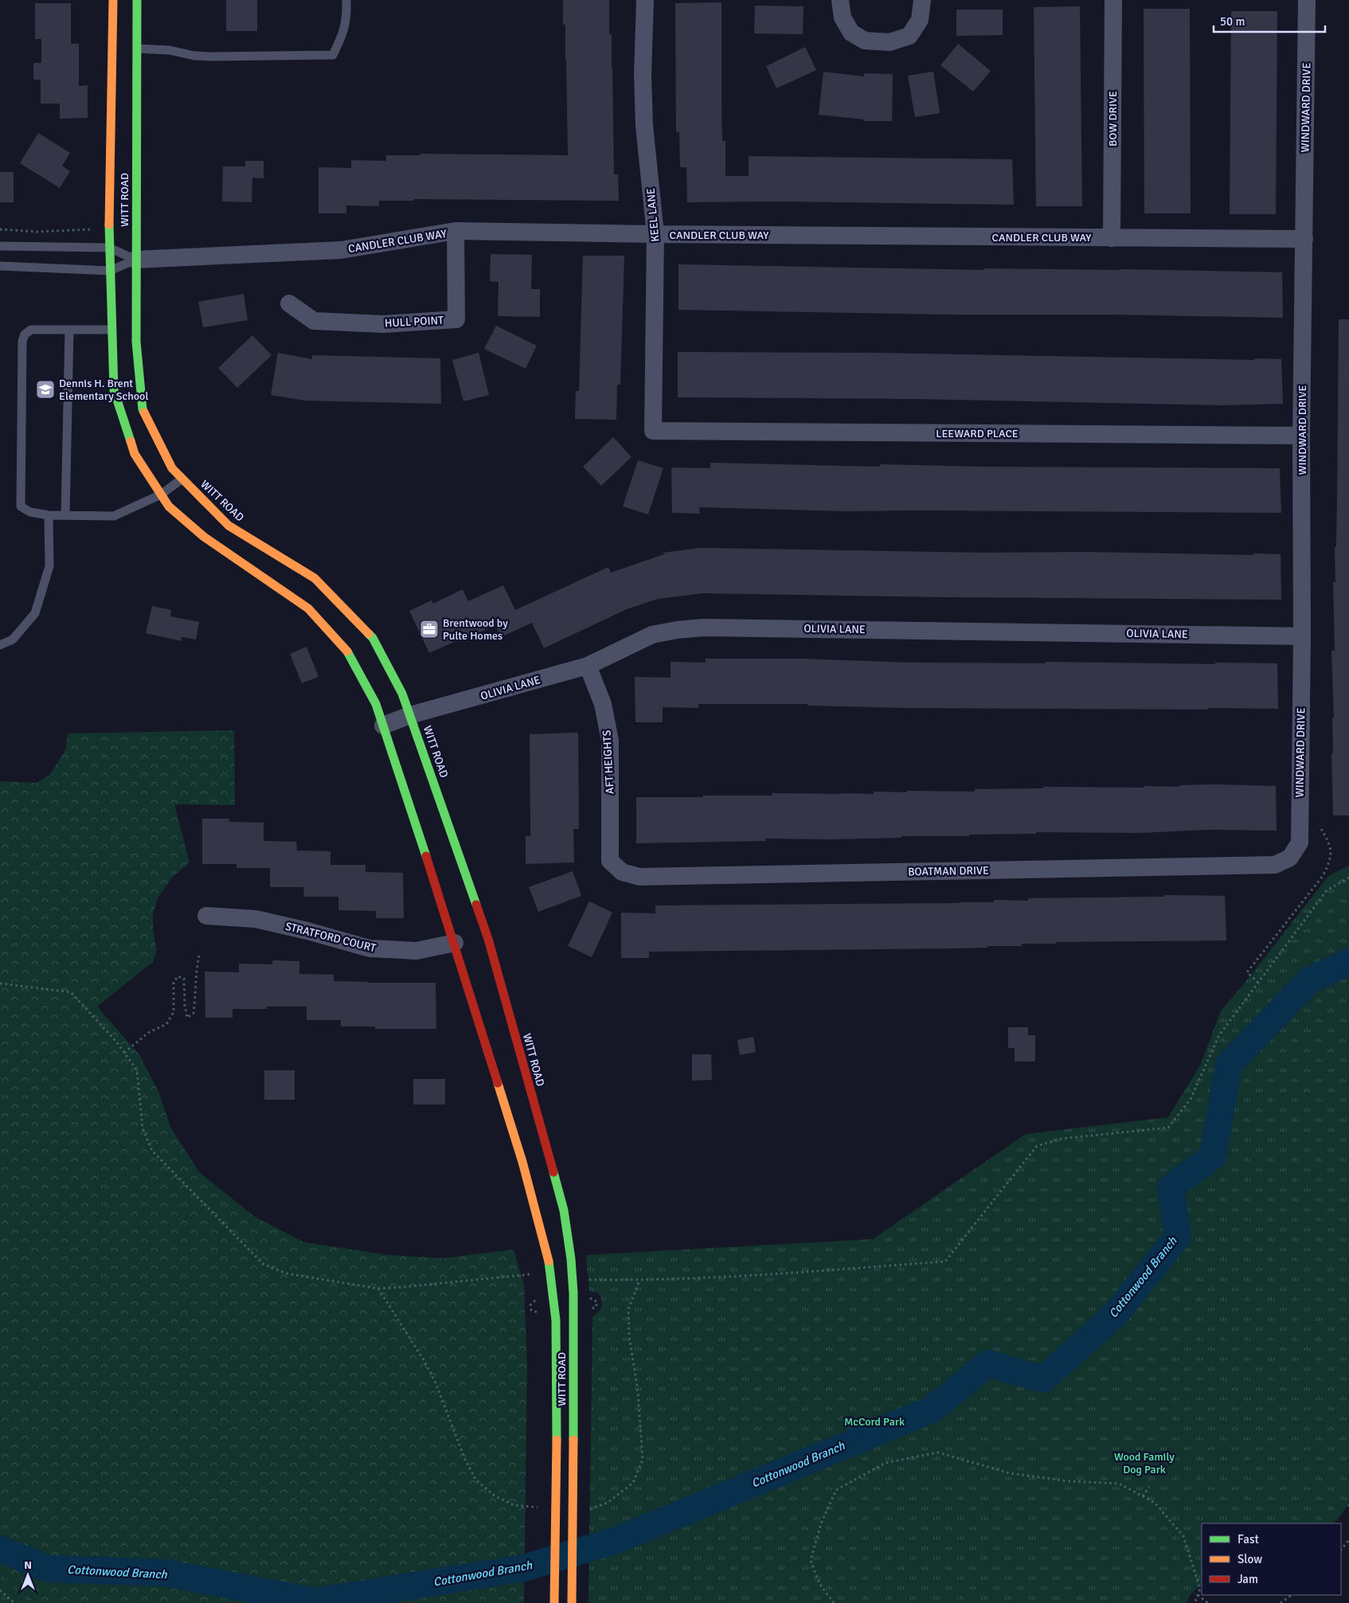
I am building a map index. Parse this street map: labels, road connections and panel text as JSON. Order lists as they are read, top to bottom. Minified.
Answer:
{"streets":{"street":["WINDWARD DRIVE","BOW DRIVE","WITT ROAD","KEEL LANE","CANDLER CLUB WAY","HULL POINT","LEEWARD PLACE","OLIVIA LANE","AFT HEIGHTS","BOATMAN DRIVE","STRATFORD COURT"]},"crossings":[["WINDWARD DRIVE","CANDLER CLUB WAY"],["WINDWARD DRIVE","LEEWARD PLACE"],["WINDWARD DRIVE","OLIVIA LANE"],["WINDWARD DRIVE","BOATMAN DRIVE"],["BOW DRIVE","CANDLER CLUB WAY"],["WITT ROAD","CANDLER CLUB WAY"],["WITT ROAD","OLIVIA LANE"],["WITT ROAD","STRATFORD COURT"],["KEEL LANE","CANDLER CLUB WAY"],["KEEL LANE","LEEWARD PLACE"],["CANDLER CLUB WAY","HULL POINT"],["OLIVIA LANE","AFT HEIGHTS"],["AFT HEIGHTS","BOATMAN DRIVE"]],"water":["Cottonwood Branch"],"parks":["McCord Park","Wood Family Dog Park"],"places":{"school or university":["Dennis H. Brent Elementary School"],"office":["Brentwood by Pulte Homes"]},"legend":["Fast","Slow","Jam"],"scale_bar":"50 m","north":"top"}
